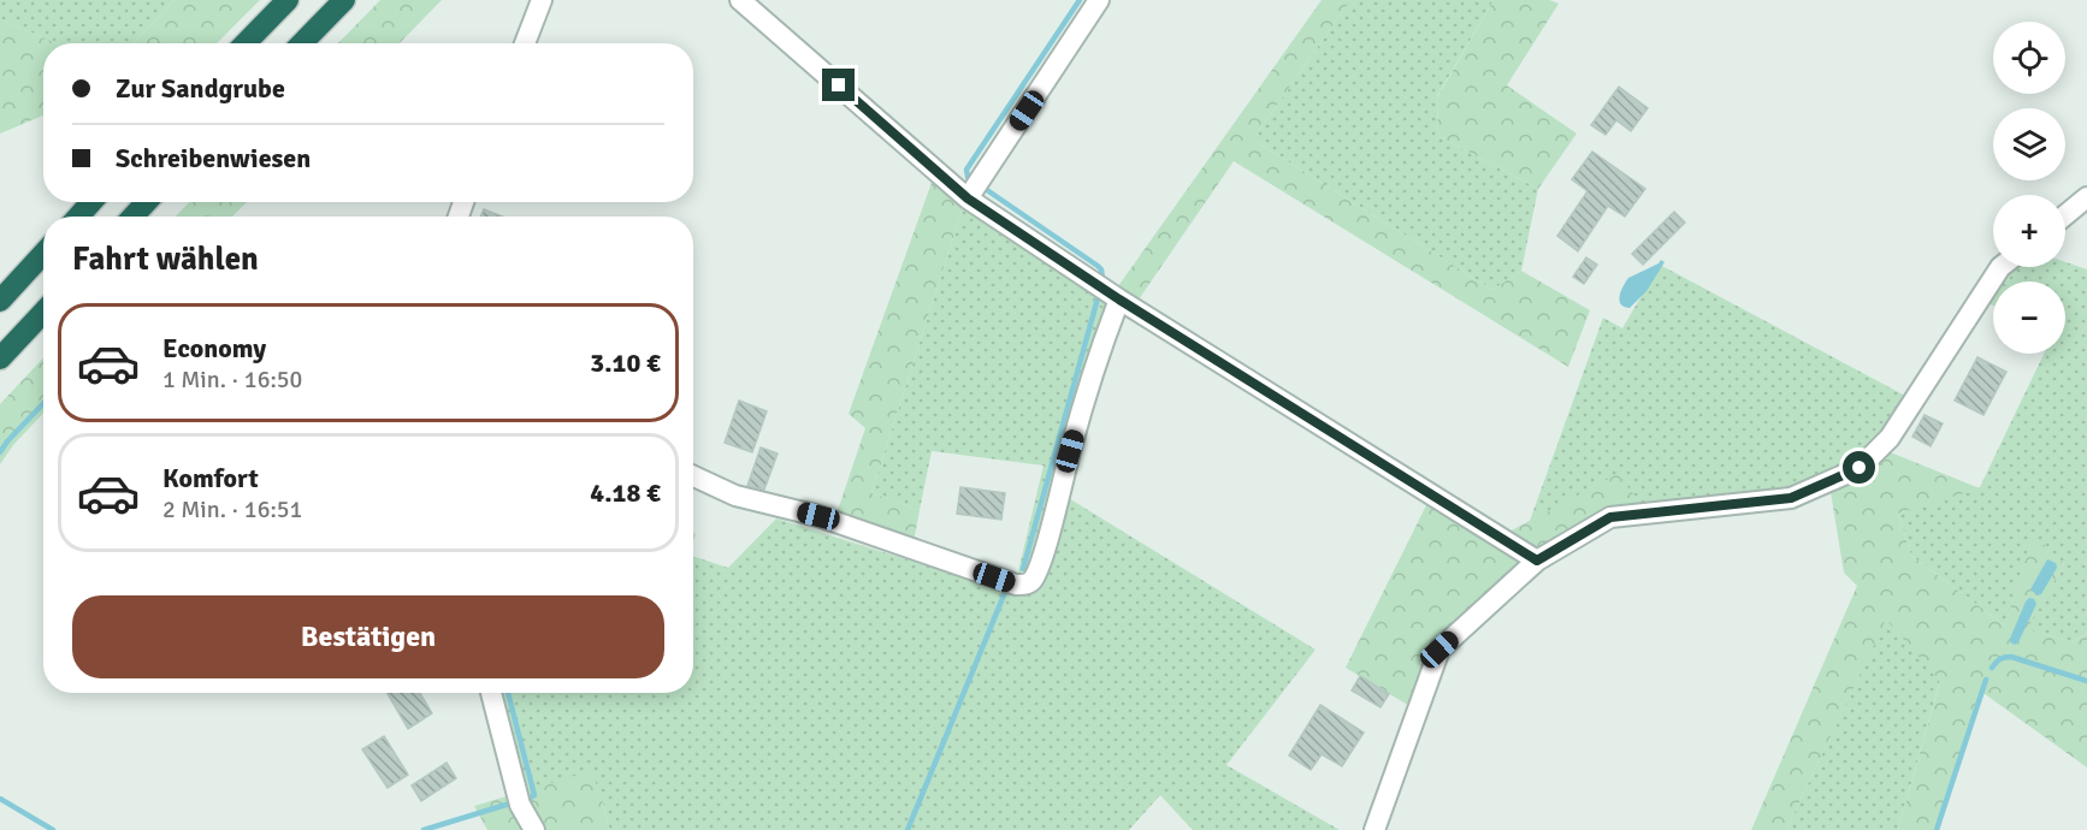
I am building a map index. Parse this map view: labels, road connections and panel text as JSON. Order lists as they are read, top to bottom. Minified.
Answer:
{"page":{"map_buttons":["+","−"],"banner":["Zur Sandgrube","Schreibenwiesen"],"heading":"Fahrt wählen","list":[{"name":"Economy","note":"1 Min. · 16:50","value":"3.10 €"},{"name":"Komfort","note":"2 Min. · 16:51","value":"4.18 €"}],"buttons":"Bestätigen"}}
